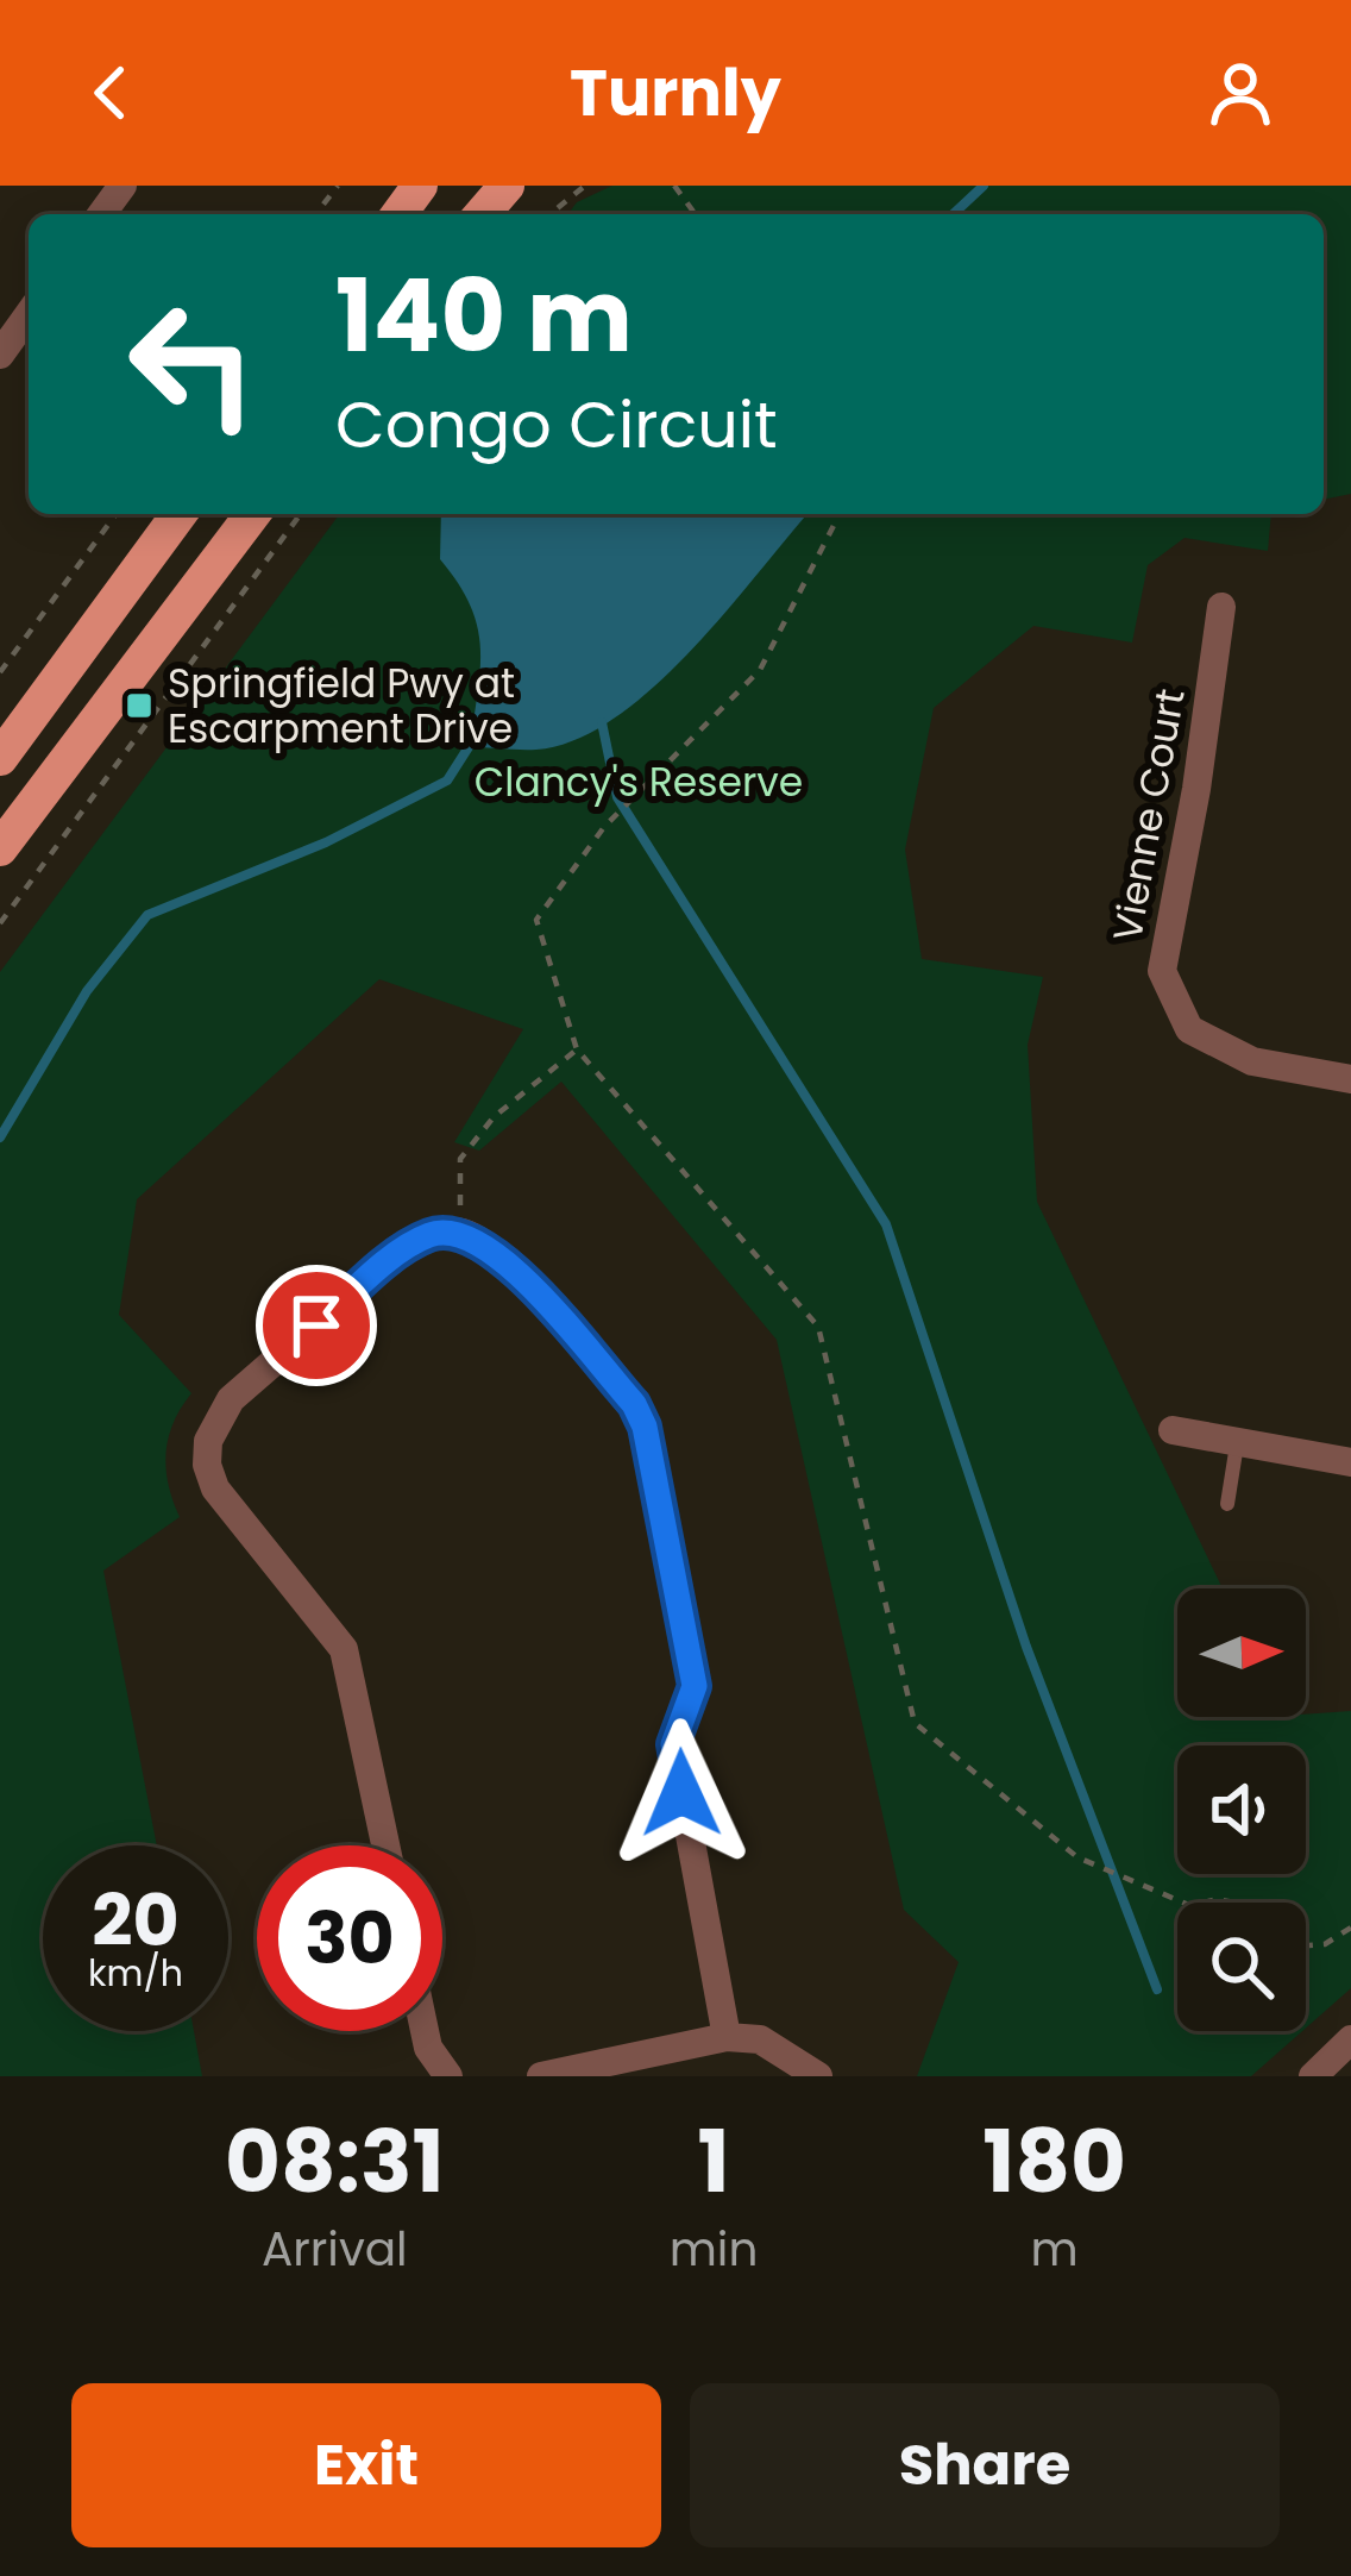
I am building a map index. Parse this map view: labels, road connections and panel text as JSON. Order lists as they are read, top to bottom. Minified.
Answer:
{"streets":{"street":["Vienne Court"]},"parks":["Clancy's Reserve"],"places":{"transit":["Springfield Pwy at Escarpment Drive"]},"north":"right","page":{"header":"Turnly","turn":["140 m","Congo Circuit"],"speed":"20 km/h","limit":"30","eta":["08:31","Arrival","1","min","180","m"],"buttons":["Exit","Share"]}}
